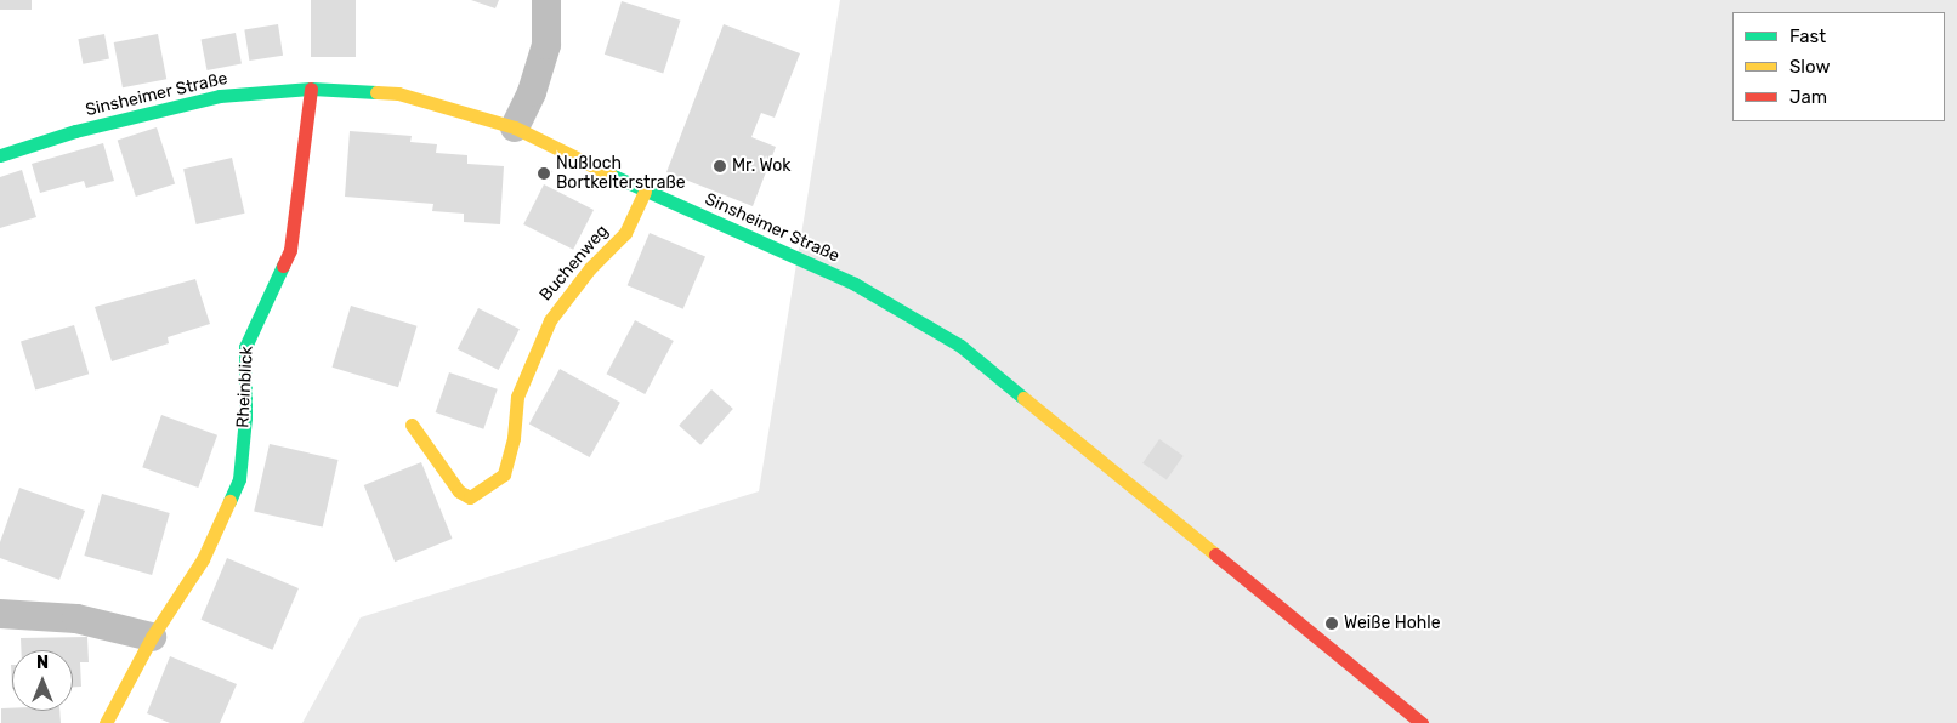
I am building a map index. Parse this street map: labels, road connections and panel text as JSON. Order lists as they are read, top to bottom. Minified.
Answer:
{"streets":{"street":["Sinsheimer Straße","Buchenweg","Rheinblick"]},"crossings":[["Sinsheimer Straße","Buchenweg"],["Sinsheimer Straße","Rheinblick"]],"places":["Mr. Wok","Nußloch Bortkelterstraße","Weiße Hohle"],"legend":["Fast","Slow","Jam"],"north":"top"}
